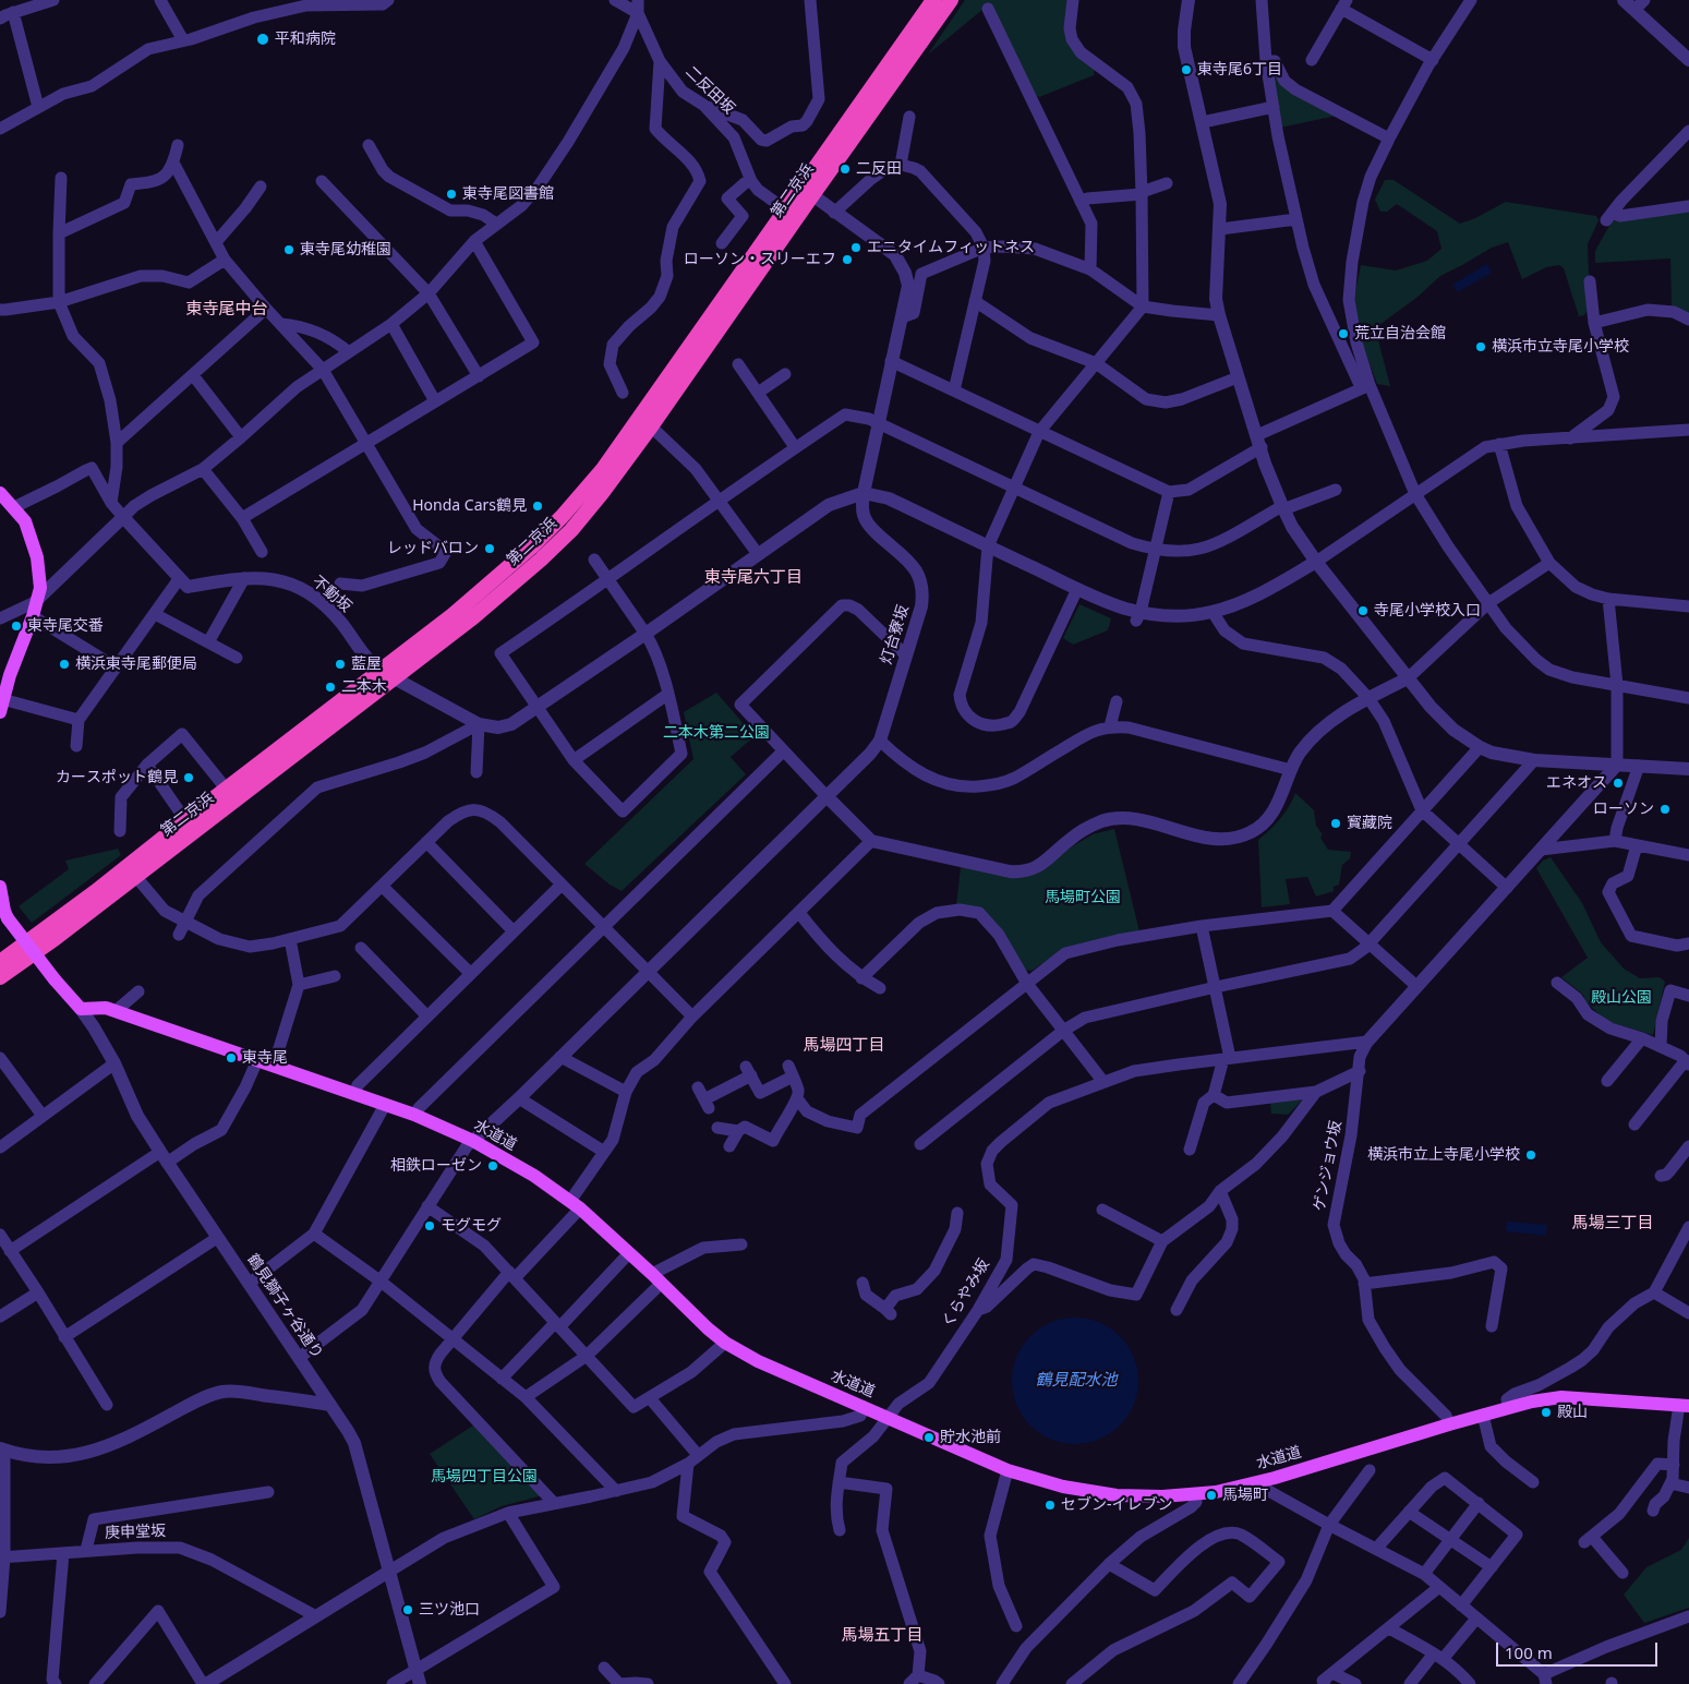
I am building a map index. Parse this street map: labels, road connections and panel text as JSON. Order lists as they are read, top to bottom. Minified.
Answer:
{"streets":{"highway":["第二京浜"],"main road":["水道道","鶴見獅子ヶ谷通り"],"street":["二反田坂","不動坂","灯台寮坂","ゲンジョウ坂","くらやみ坂","庚申堂坂"]},"crossings":[["二反田坂","第二京浜"],["第二京浜","不動坂"],["水道道","ゲンジョウ坂"],["水道道","くらやみ坂"],["水道道","鶴見獅子ヶ谷通り"]],"districts":["東寺尾中台","東寺尾六丁目","馬場四丁目","馬場三丁目","馬場五丁目"],"water":["鶴見配水池"],"parks":["二本木第二公園","馬場町公園","殿山公園","馬場四丁目公園"],"places":["平和病院","東寺尾6丁目","二反田","東寺尾図書館","エニタイムフィットネス","東寺尾幼稚園","ローソン・スリーエフ","荒立自治会館","横浜市立寺尾小学校","Honda Cars鶴見","レッドバロン","寺尾小学校入口","東寺尾交番","横浜東寺尾郵便局","藍屋","二本木","カースポット鶴見","エネオス","ローソン","寳藏院","東寺尾","横浜市立上寺尾小学校","相鉄ローゼン","モグモグ","殿山","貯水池前","馬場町","セブン-イレブン","三ツ池口"],"scale_bar":"100 m"}
